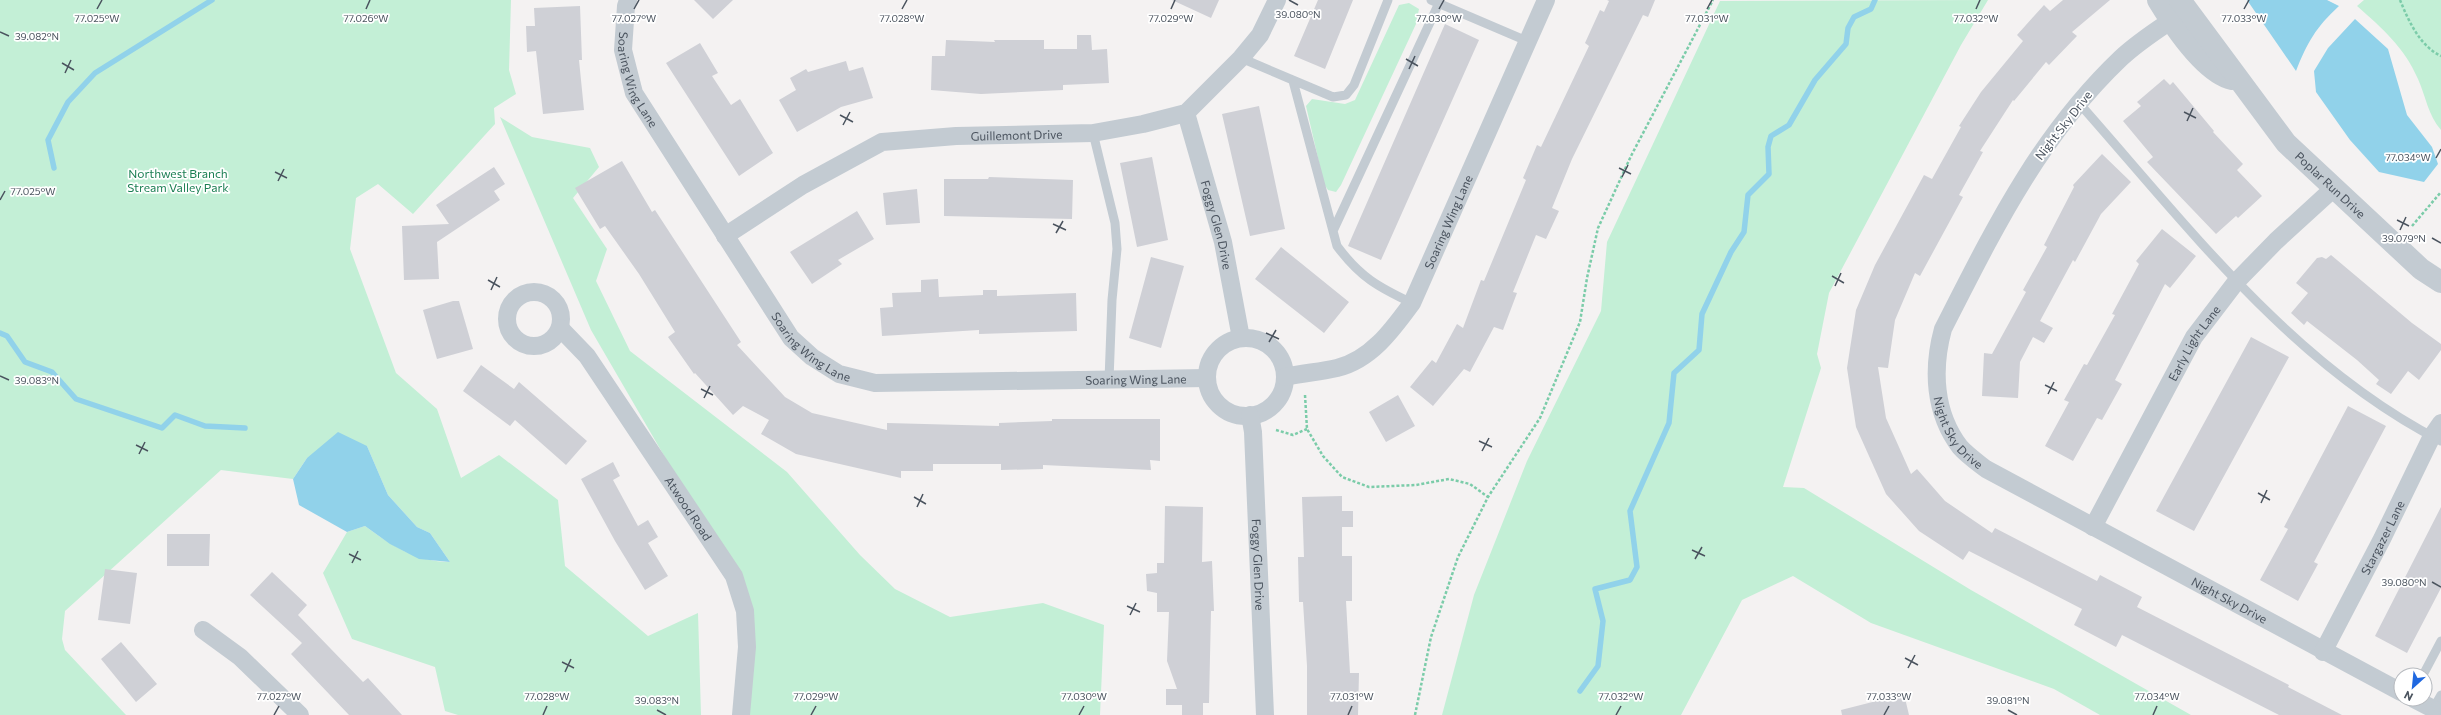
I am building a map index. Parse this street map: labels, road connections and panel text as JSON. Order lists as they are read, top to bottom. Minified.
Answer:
{"streets":{"street":["Soaring Wing Lane","Night Sky Drive","Guillemont Drive","Poplar Run Drive","Foggy Glen Drive","Early Light Lane","Atwood Road","Stargazer Lane"]},"crossings":[["Soaring Wing Lane","Guillemont Drive"],["Soaring Wing Lane","Foggy Glen Drive"],["Night Sky Drive","Poplar Run Drive"],["Night Sky Drive","Early Light Lane"],["Night Sky Drive","Stargazer Lane"],["Guillemont Drive","Foggy Glen Drive"],["Poplar Run Drive","Early Light Lane"]],"parks":["Northwest Branch Stream Valley Park"],"north":"bottom left","coordinates":["39.080°N","77.025°W","77.026°W","77.027°W","77.028°W","77.029°W","77.030°W","77.031°W","77.032°W","77.033°W","39.082°N","77.034°W","39.079°N","39.083°N","39.081°N"]}
